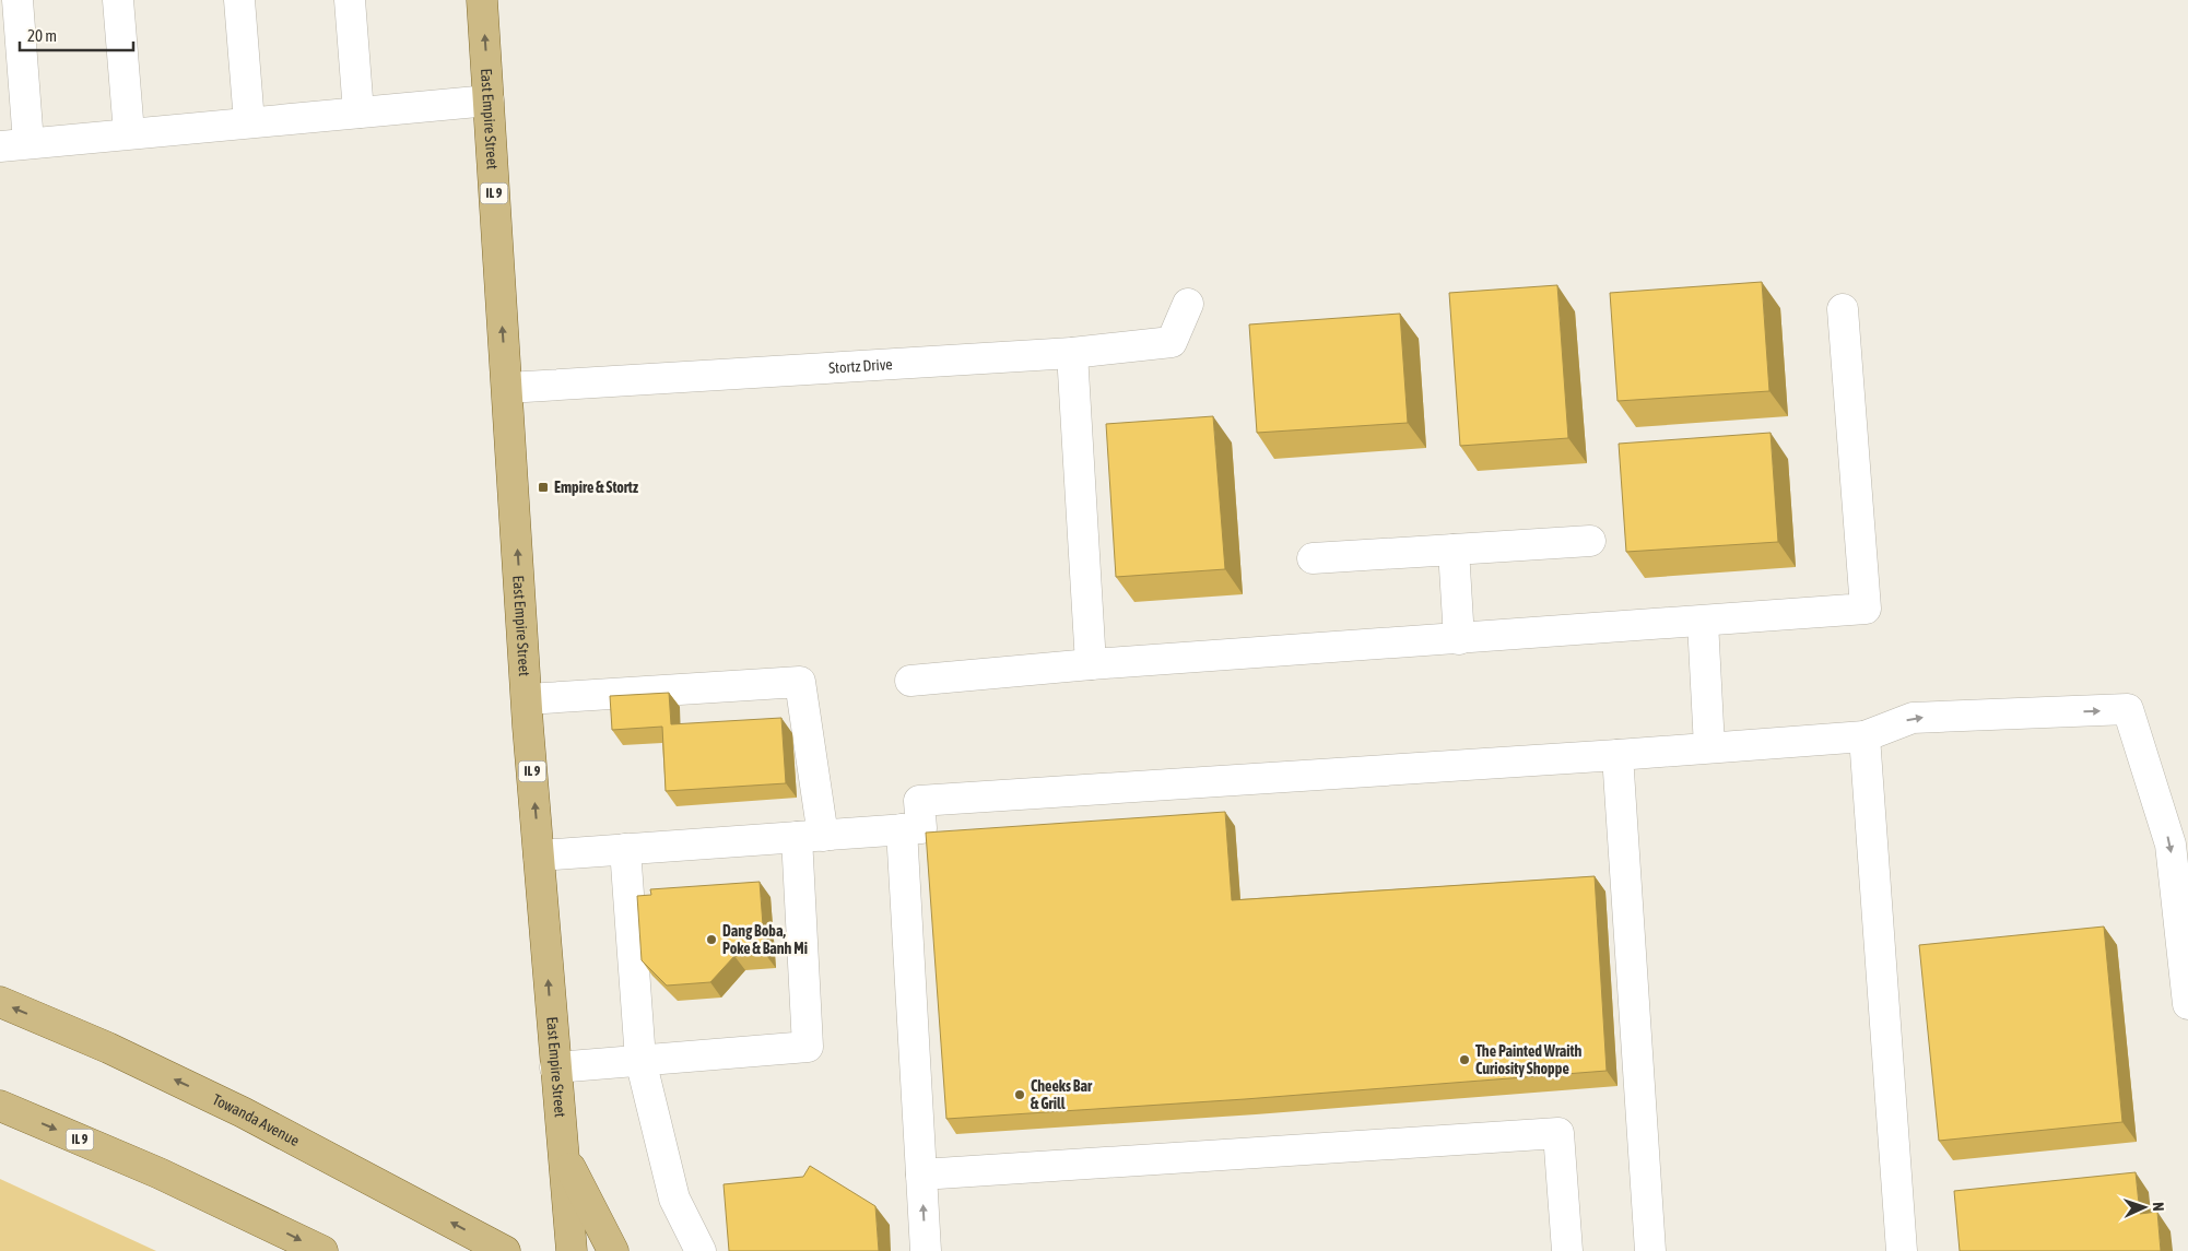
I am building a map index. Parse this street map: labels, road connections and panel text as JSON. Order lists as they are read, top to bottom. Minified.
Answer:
{"streets":{"main road":["East Empire Street","IL 9","Towanda Avenue"],"street":["Stortz Drive"]},"crossings":[["East Empire Street","Stortz Drive"]],"one_way":["East Empire Street"],"places":{"transit":["Empire & Stortz"],"other":["Dang Boba, Poke & Banh Mi","The Painted Wraith Curiosity Shoppe","Cheeks Bar & Grill"]},"scale_bar":"20 m","north":"right"}
